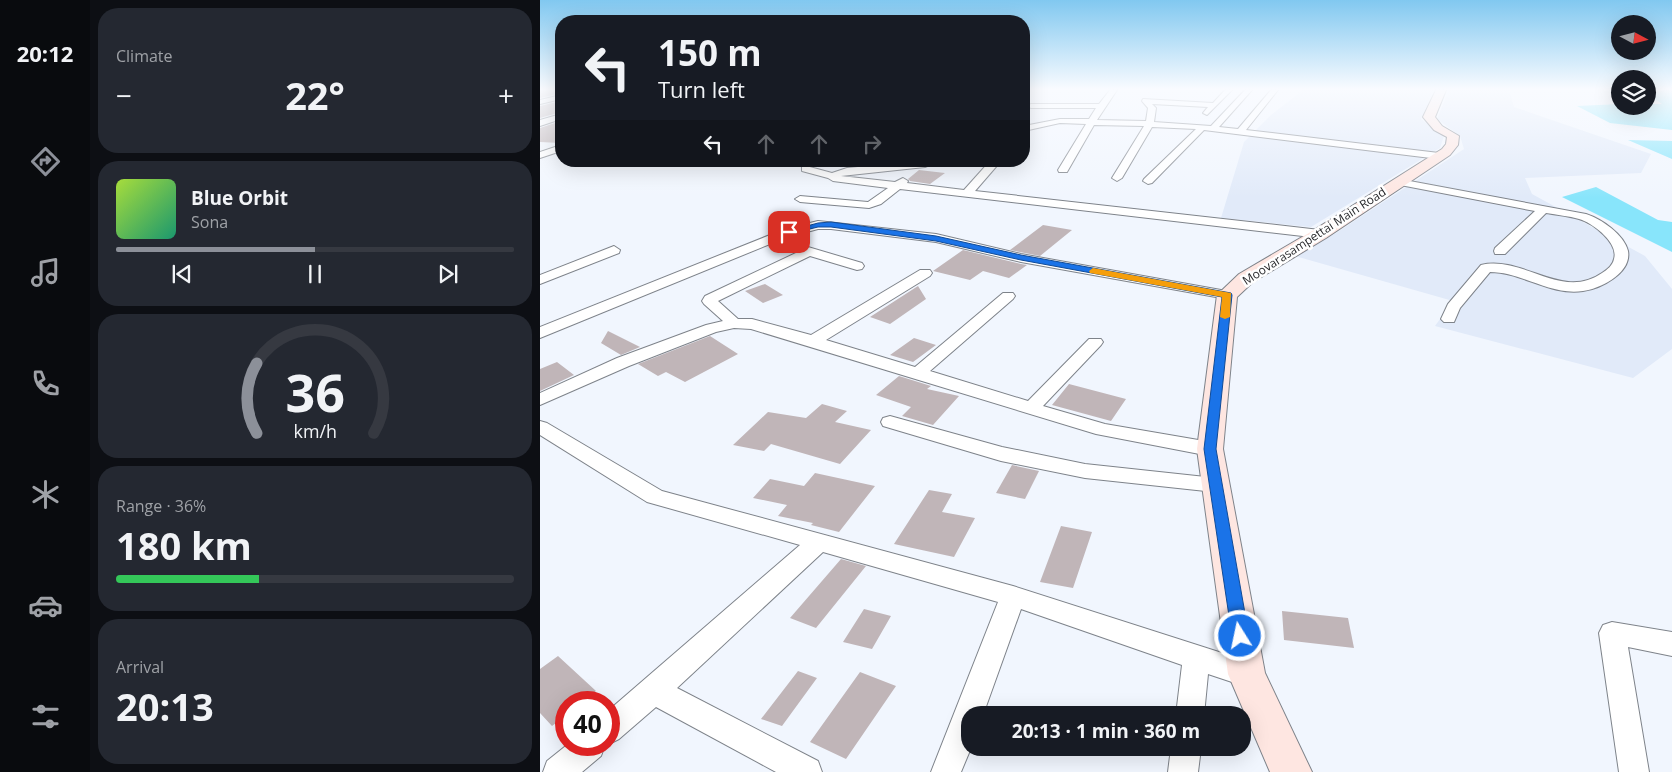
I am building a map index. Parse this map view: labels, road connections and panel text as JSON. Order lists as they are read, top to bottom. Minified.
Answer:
{"streets":{"street":["Moovarasampettai Main Road"]},"north":"right","page":{"tabs":"20:12","tile":["Climate",["Range · 36%","180 km"],["Arrival","20:13"]],"turn":["150 m","Turn left"],"heat":["−","22°","+"],"song":["Blue Orbit","Sona"],"limit":"40","trip":"20:13 · 1 min · 360 m","gauge":["36","km/h"]}}
